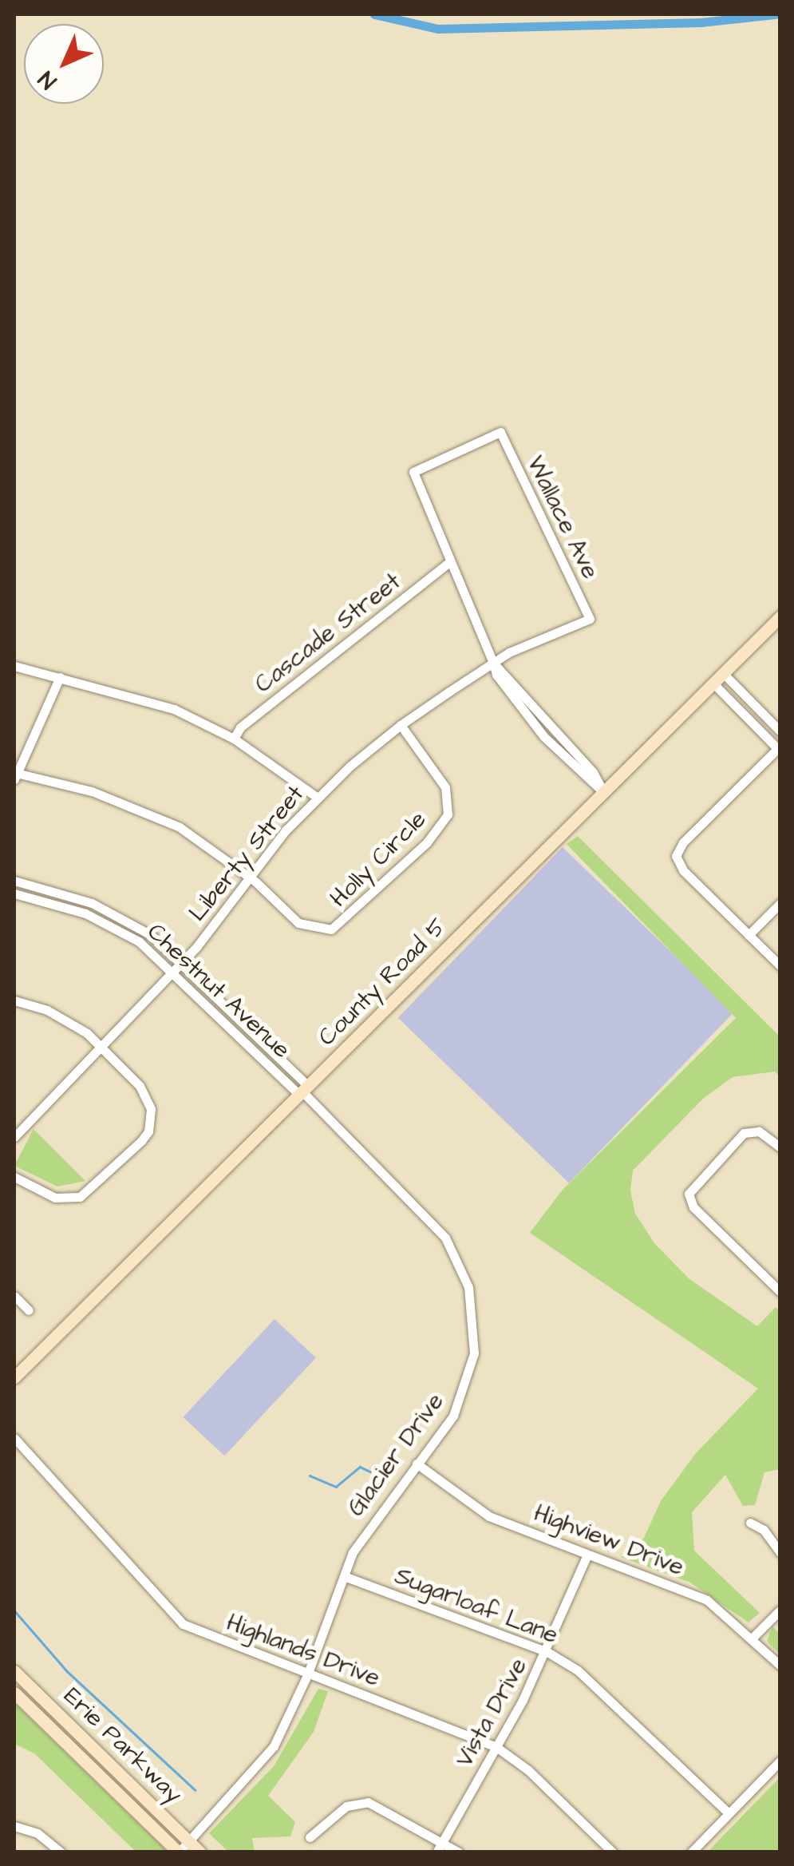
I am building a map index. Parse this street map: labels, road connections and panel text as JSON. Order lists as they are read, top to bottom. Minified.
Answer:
{"streets":{"street":["Wallace Ave","Cascade Street","Liberty Street","Holly Circle","County Road 5","Chestnut Avenue","Glacier Drive","Highview Drive","Sugarloaf Lane","Highlands Drive","Vista Drive","Erie Parkway"]},"crossings":[["Wallace Ave","Cascade Street"],["Wallace Ave","Liberty Street"],["Liberty Street","Holly Circle"],["Liberty Street","Chestnut Avenue"],["County Road 5","Chestnut Avenue"],["County Road 5","Glacier Drive"],["Chestnut Avenue","Glacier Drive"],["Glacier Drive","Highview Drive"],["Glacier Drive","Sugarloaf Lane"],["Glacier Drive","Highlands Drive"],["Glacier Drive","Erie Parkway"],["Highview Drive","Vista Drive"],["Sugarloaf Lane","Vista Drive"],["Highlands Drive","Vista Drive"]],"north":"bottom left"}
